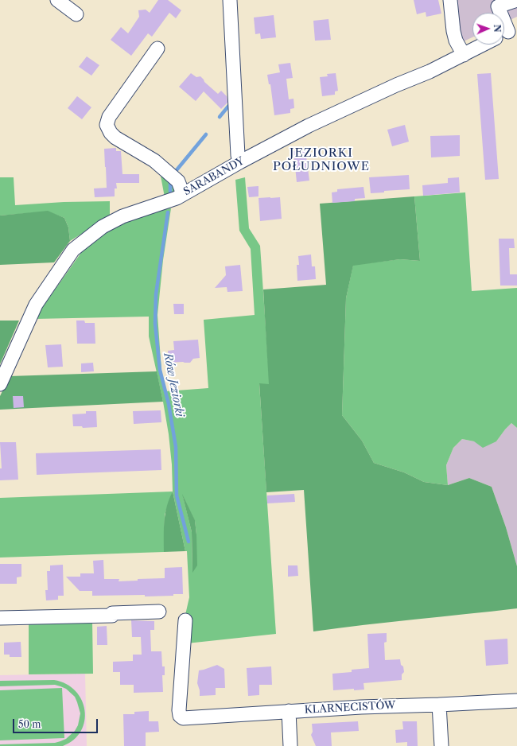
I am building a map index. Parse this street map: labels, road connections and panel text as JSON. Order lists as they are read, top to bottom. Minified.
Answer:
{"streets":{"street":["SARABANDY","KLARNECISTÓW"]},"districts":["JEZIORKI POŁUDNIOWE"],"water":["Rów Jeziorki"],"scale_bar":"50 m","north":"right"}
